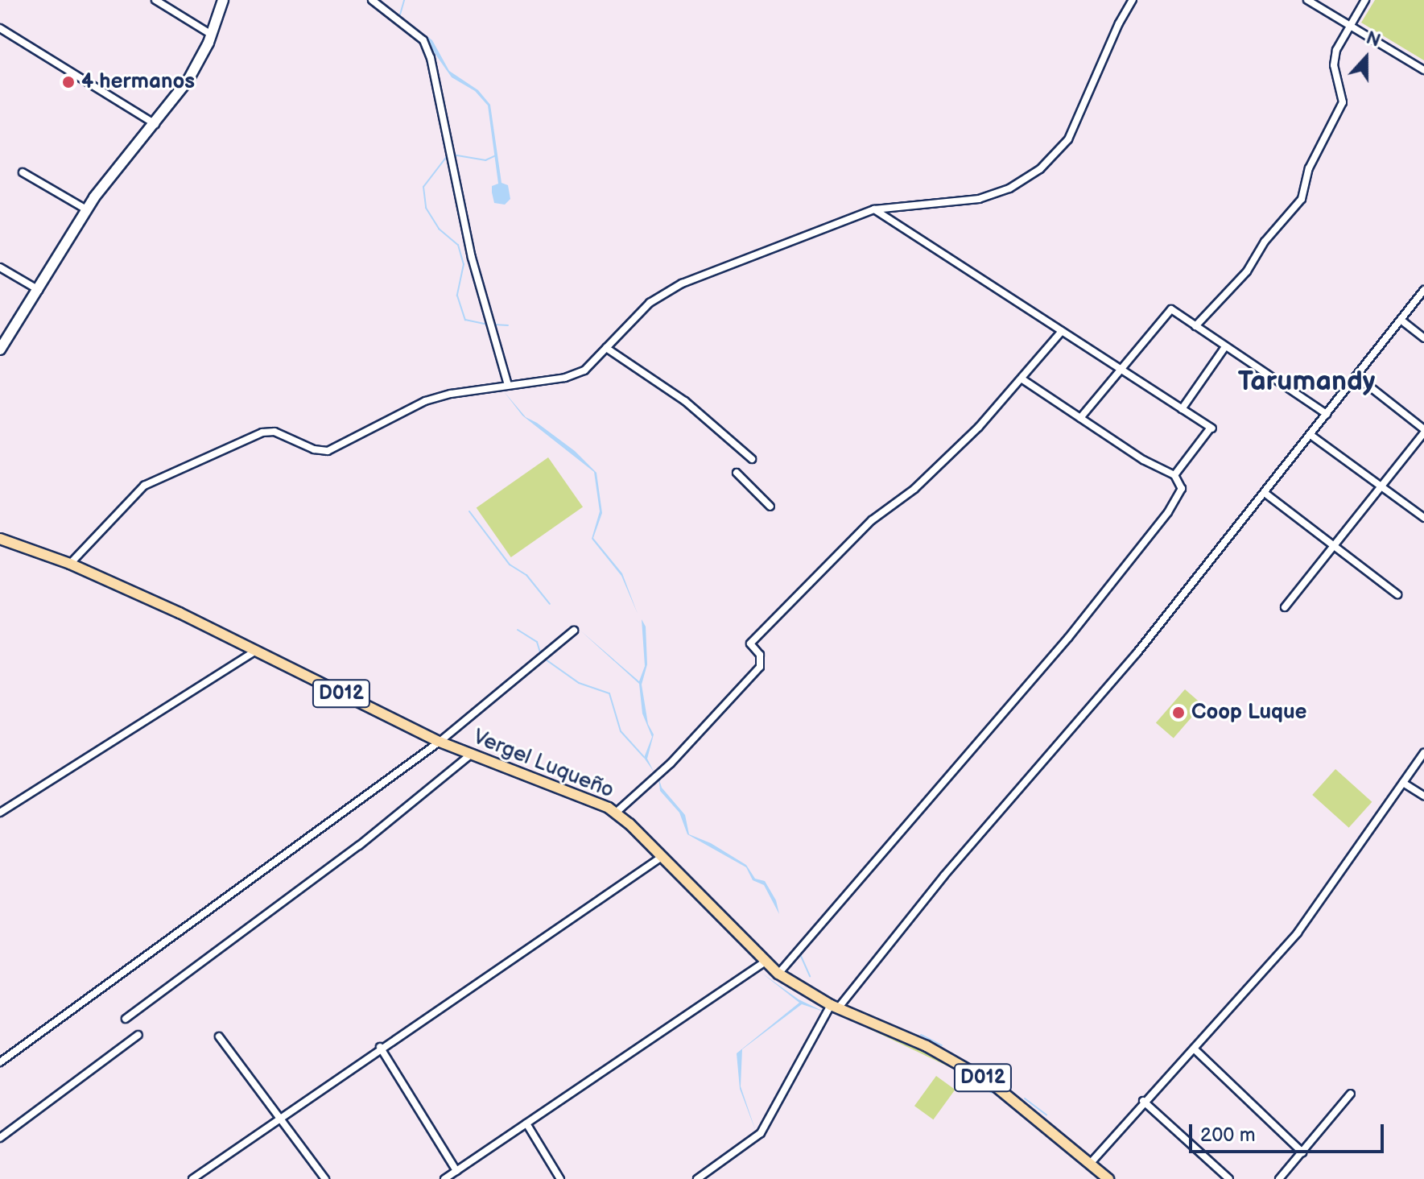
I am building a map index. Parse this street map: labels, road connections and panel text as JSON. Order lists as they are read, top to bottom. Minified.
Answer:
{"streets":{"main road":["D012","Vergel Luqueño"]},"districts":["Tarumandy"],"places":["4 hermanos","Coop Luque"],"scale_bar":"200 m","north":"top"}
